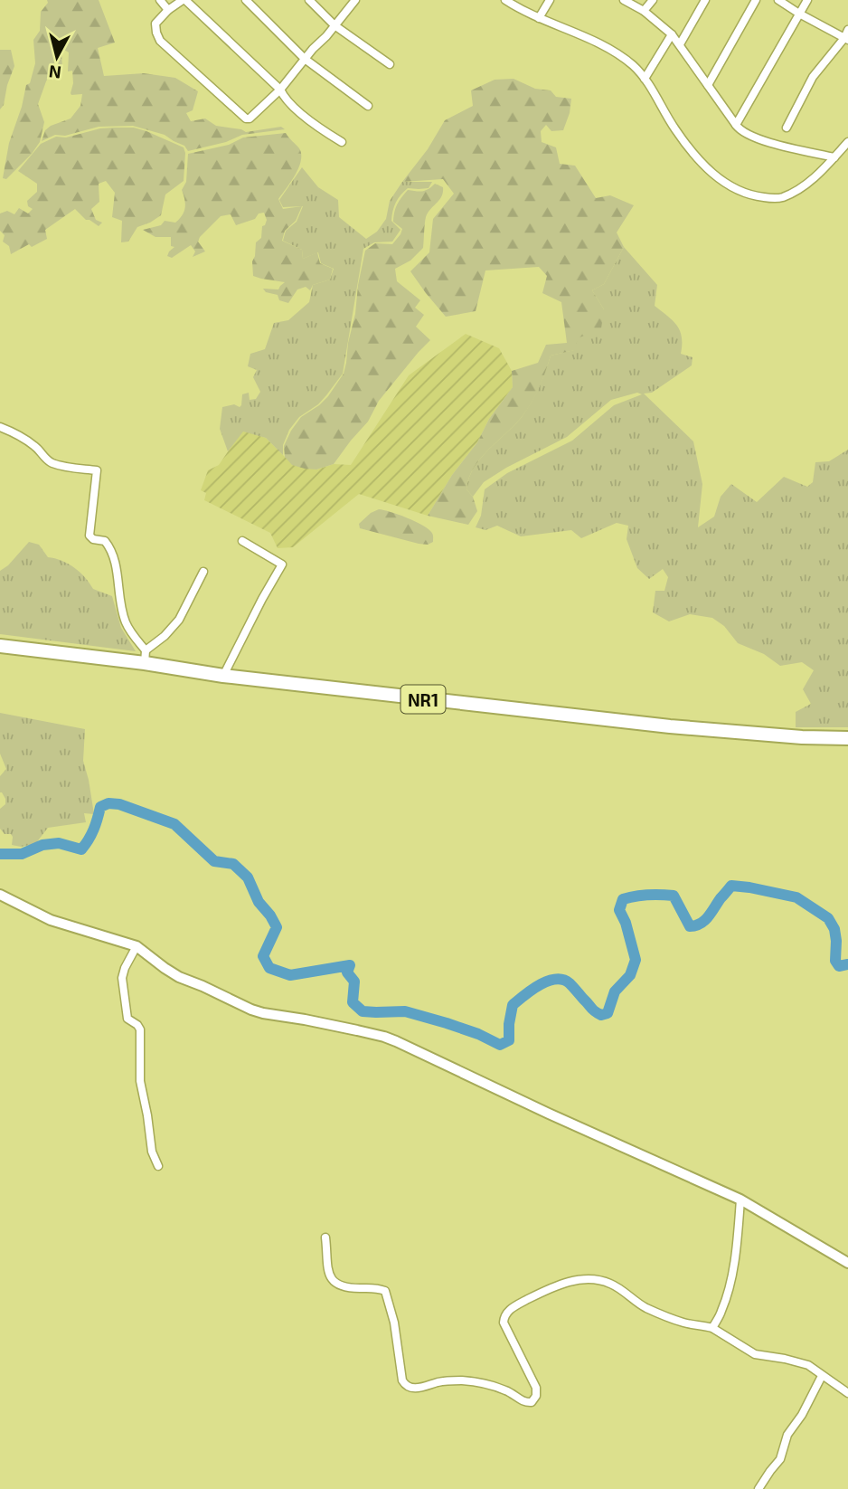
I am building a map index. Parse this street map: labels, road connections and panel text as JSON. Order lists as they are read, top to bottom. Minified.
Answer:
{"streets":{"highway":["NR1"]},"north":"bottom"}
